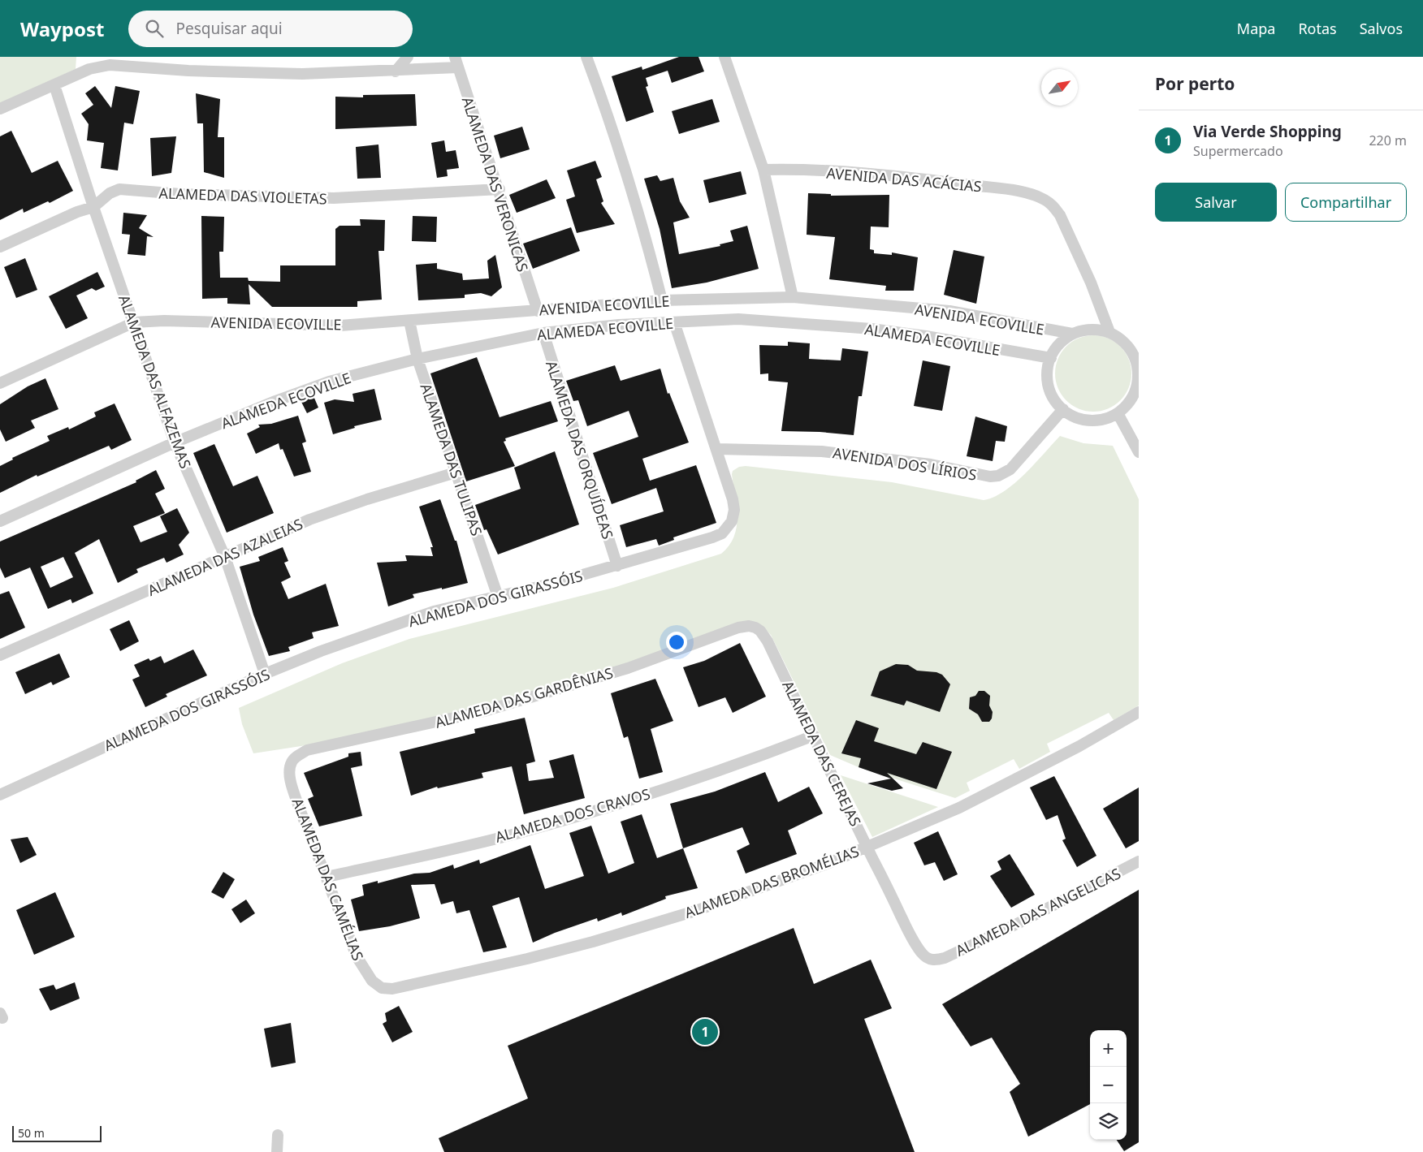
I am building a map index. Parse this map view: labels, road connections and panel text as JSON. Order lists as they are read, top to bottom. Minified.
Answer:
{"streets":{"street":["AVENIDA DAS ACÁCIAS","ALAMEDA DAS VERONICAS","ALAMEDA DAS VIOLETAS","AVENIDA ECOVILLE","ALAMEDA ECOVILLE","ALAMEDA DAS ALFAZEMAS","ALAMEDA DAS ORQUÍDEAS","ALAMEDA DAS TULIPAS","AVENIDA DOS LÍRIOS","ALAMEDA DAS AZALEIAS","ALAMEDA DOS GIRASSÓIS","ALAMEDA DAS GARDÊNIAS","ALAMEDA DAS CEREJAS","ALAMEDA DOS CRAVOS","ALAMEDA DAS CAMÉLIAS","ALAMEDA DAS BROMÉLIAS","ALAMEDA DAS ANGELICAS"]},"crossings":[["AVENIDA DAS ACÁCIAS","AVENIDA ECOVILLE"],["AVENIDA DAS ACÁCIAS","ALAMEDA ECOVILLE"],["AVENIDA DAS ACÁCIAS","AVENIDA DOS LÍRIOS"],["ALAMEDA DAS VERONICAS","ALAMEDA DAS VIOLETAS"],["ALAMEDA DAS VERONICAS","AVENIDA ECOVILLE"],["ALAMEDA DAS VIOLETAS","ALAMEDA DAS ALFAZEMAS"],["AVENIDA ECOVILLE","ALAMEDA ECOVILLE"],["AVENIDA ECOVILLE","ALAMEDA DAS ALFAZEMAS"],["AVENIDA ECOVILLE","ALAMEDA DAS TULIPAS"],["AVENIDA ECOVILLE","AVENIDA DOS LÍRIOS"],["ALAMEDA ECOVILLE","ALAMEDA DAS ALFAZEMAS"],["ALAMEDA ECOVILLE","ALAMEDA DAS ORQUÍDEAS"],["ALAMEDA ECOVILLE","ALAMEDA DAS TULIPAS"],["ALAMEDA ECOVILLE","AVENIDA DOS LÍRIOS"],["ALAMEDA ECOVILLE","ALAMEDA DOS GIRASSÓIS"],["ALAMEDA DAS ALFAZEMAS","ALAMEDA DAS AZALEIAS"],["ALAMEDA DAS ALFAZEMAS","ALAMEDA DOS GIRASSÓIS"],["ALAMEDA DAS ORQUÍDEAS","ALAMEDA DOS GIRASSÓIS"],["ALAMEDA DAS TULIPAS","ALAMEDA DAS AZALEIAS"],["ALAMEDA DAS TULIPAS","ALAMEDA DOS GIRASSÓIS"],["AVENIDA DOS LÍRIOS","ALAMEDA DOS GIRASSÓIS"],["ALAMEDA DAS GARDÊNIAS","ALAMEDA DAS CEREJAS"],["ALAMEDA DAS GARDÊNIAS","ALAMEDA DAS CAMÉLIAS"],["ALAMEDA DAS CEREJAS","ALAMEDA DOS CRAVOS"],["ALAMEDA DAS CEREJAS","ALAMEDA DAS BROMÉLIAS"],["ALAMEDA DAS CEREJAS","ALAMEDA DAS ANGELICAS"],["ALAMEDA DOS CRAVOS","ALAMEDA DAS CAMÉLIAS"],["ALAMEDA DAS CAMÉLIAS","ALAMEDA DAS BROMÉLIAS"]],"scale_bar":"50 m","north":"top right","page":{"header":"Waypost","search":"Pesquisar aqui","nav":["Mapa","Rotas","Salvos"],"heading":"Por perto","list":[{"mark":"1","name":"Via Verde Shopping","note":"Supermercado","value":"220 m"}],"buttons":["Salvar","Compartilhar"],"pins":"1","map_buttons":["+","−"],"scale":"50 m"}}
